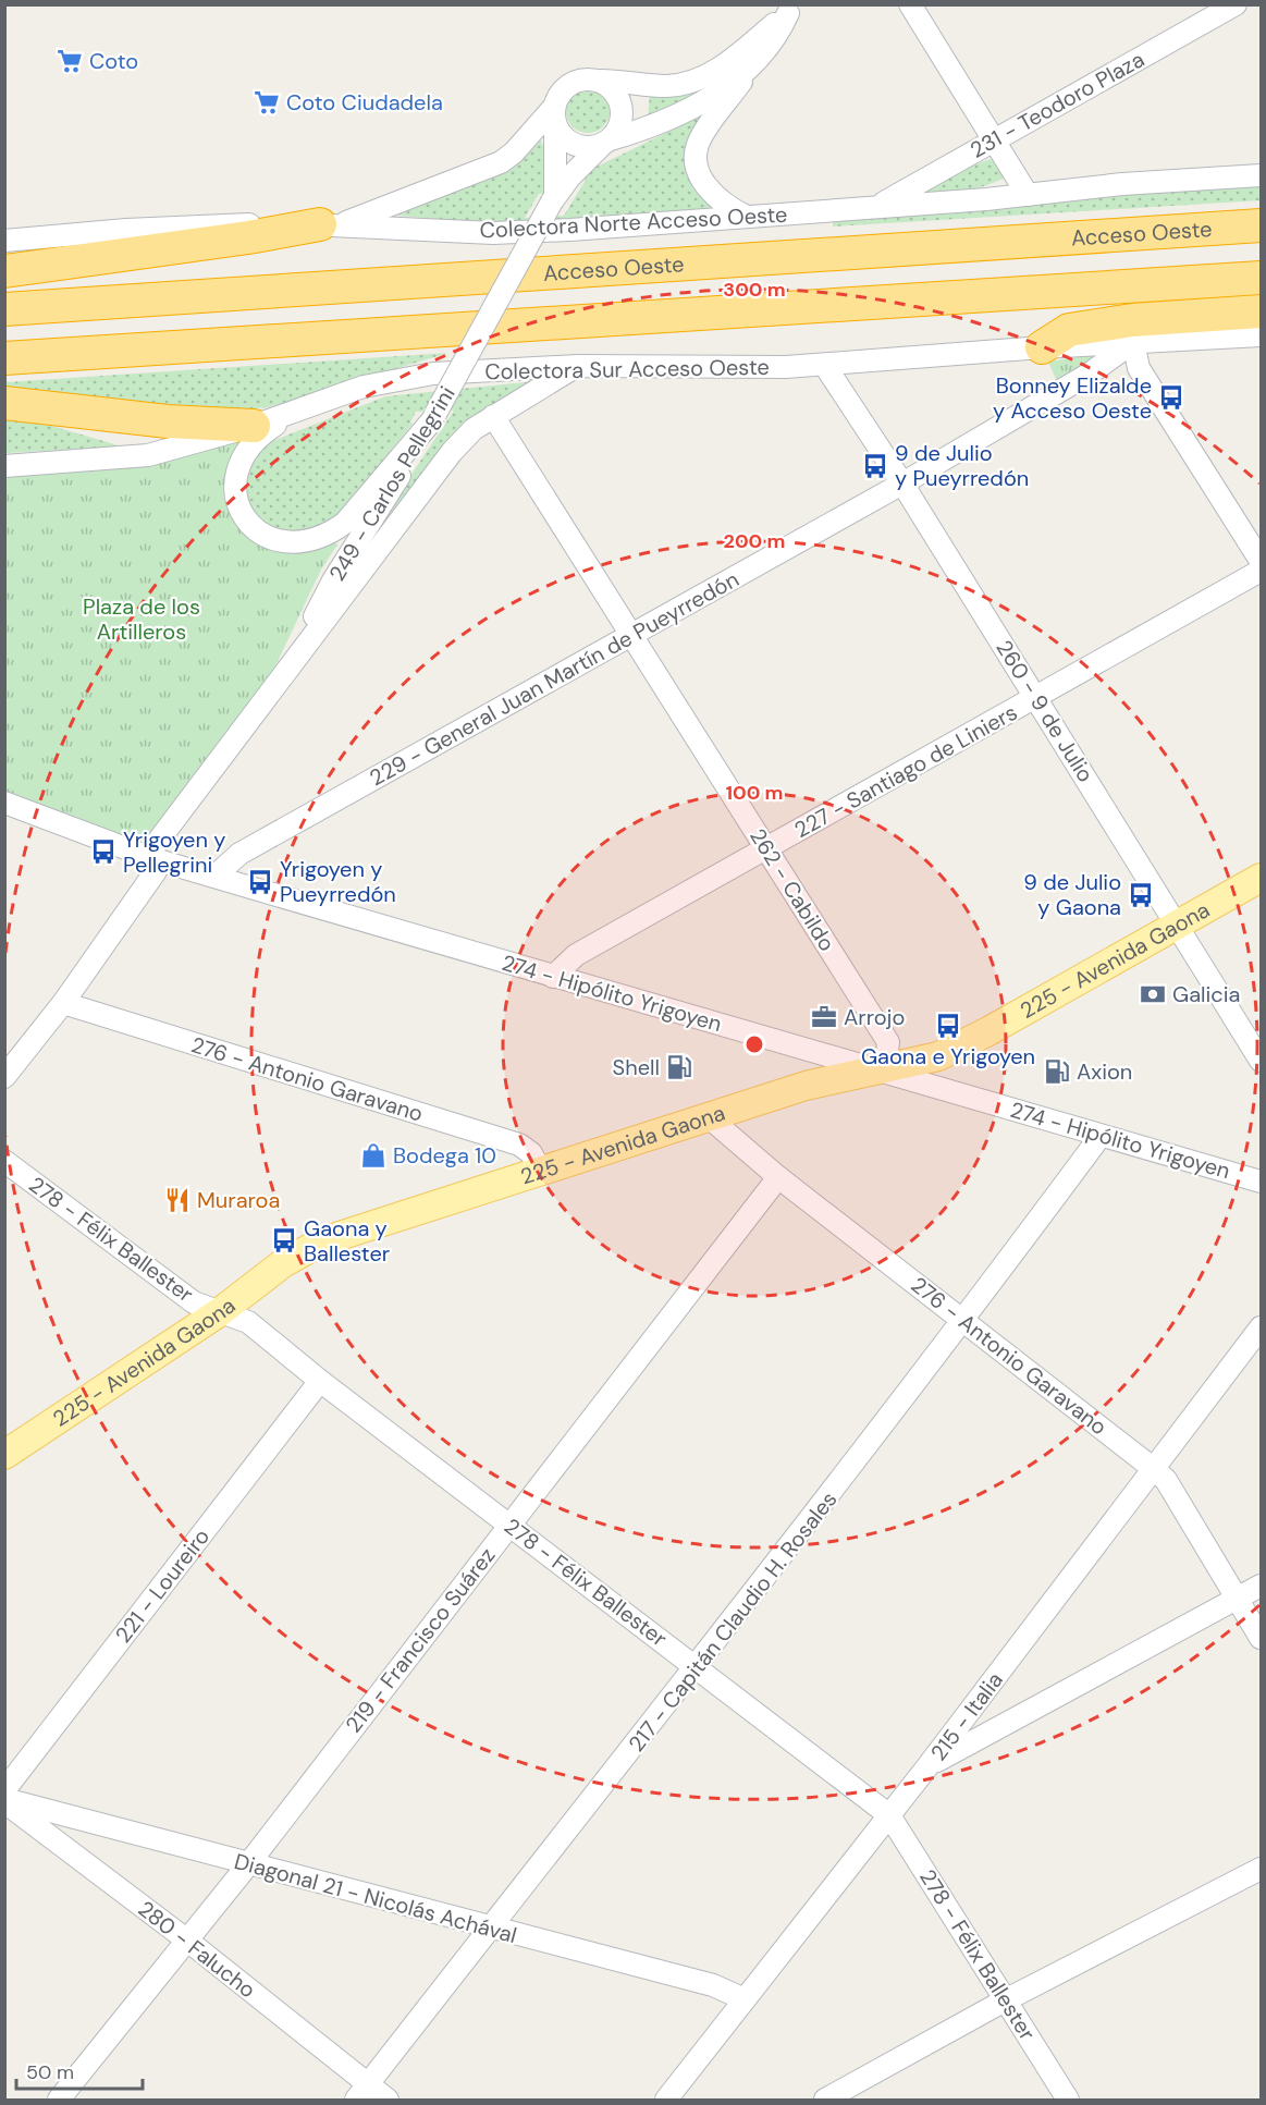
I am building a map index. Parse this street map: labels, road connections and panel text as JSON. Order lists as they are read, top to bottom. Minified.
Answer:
{"streets":{"highway":["Acceso Oeste"],"main road":["225 - Avenida Gaona"],"street":["231 - Teodoro Plaza","Colectora Norte Acceso Oeste","Colectora Sur Acceso Oeste","249 - Carlos Pellegrini","229 - General Juan Martín de Pueyrredón","260 - 9 de Julio","227 - Santiago de Liniers","262 - Cabildo","274 - Hipólito Yrigoyen","276 - Antonio Garavano","278 - Félix Ballester","221 - Loureiro","217 - Capitán Claudio H. Rosales","219 - Francisco Suárez","215 - Italia","Diagonal 21 - Nicolás Achával","280 - Falucho"]},"crossings":[["231 - Teodoro Plaza","Colectora Norte Acceso Oeste"],["Colectora Sur Acceso Oeste","229 - General Juan Martín de Pueyrredón"],["Colectora Sur Acceso Oeste","260 - 9 de Julio"],["249 - Carlos Pellegrini","262 - Cabildo"],["249 - Carlos Pellegrini","274 - Hipólito Yrigoyen"],["249 - Carlos Pellegrini","276 - Antonio Garavano"],["229 - General Juan Martín de Pueyrredón","260 - 9 de Julio"],["229 - General Juan Martín de Pueyrredón","262 - Cabildo"],["229 - General Juan Martín de Pueyrredón","274 - Hipólito Yrigoyen"],["260 - 9 de Julio","227 - Santiago de Liniers"],["260 - 9 de Julio","225 - Avenida Gaona"],["227 - Santiago de Liniers","262 - Cabildo"],["227 - Santiago de Liniers","274 - Hipólito Yrigoyen"],["262 - Cabildo","225 - Avenida Gaona"],["262 - Cabildo","274 - Hipólito Yrigoyen"],["225 - Avenida Gaona","274 - Hipólito Yrigoyen"],["225 - Avenida Gaona","276 - Antonio Garavano"],["225 - Avenida Gaona","278 - Félix Ballester"],["274 - Hipólito Yrigoyen","217 - Capitán Claudio H. Rosales"],["276 - Antonio Garavano","217 - Capitán Claudio H. Rosales"],["276 - Antonio Garavano","219 - Francisco Suárez"],["276 - Antonio Garavano","215 - Italia"],["278 - Félix Ballester","221 - Loureiro"],["278 - Félix Ballester","217 - Capitán Claudio H. Rosales"],["278 - Félix Ballester","219 - Francisco Suárez"],["278 - Félix Ballester","215 - Italia"],["217 - Capitán Claudio H. Rosales","Diagonal 21 - Nicolás Achával"],["217 - Capitán Claudio H. Rosales","280 - Falucho"],["219 - Francisco Suárez","Diagonal 21 - Nicolás Achával"],["219 - Francisco Suárez","280 - Falucho"],["215 - Italia","Diagonal 21 - Nicolás Achával"],["Diagonal 21 - Nicolás Achával","280 - Falucho"]],"parks":["Plaza de los Artilleros"],"places":{"supermarket":["Coto","Coto Ciudadela"],"bus stop":["Bonney Elizalde y Acceso Oeste","9 de Julio y Pueyrredón","Yrigoyen y Pellegrini","Yrigoyen y Pueyrredón","9 de Julio y Gaona","Gaona e Yrigoyen","Gaona y Ballester"],"bank":["Galicia"],"office":["Arrojo"],"fuel station":["Shell","Axion"],"shop":["Bodega 10"],"restaurant":["Muraroa"]},"scale_bar":"50 m","rings":["300 m","200 m","100 m"]}
